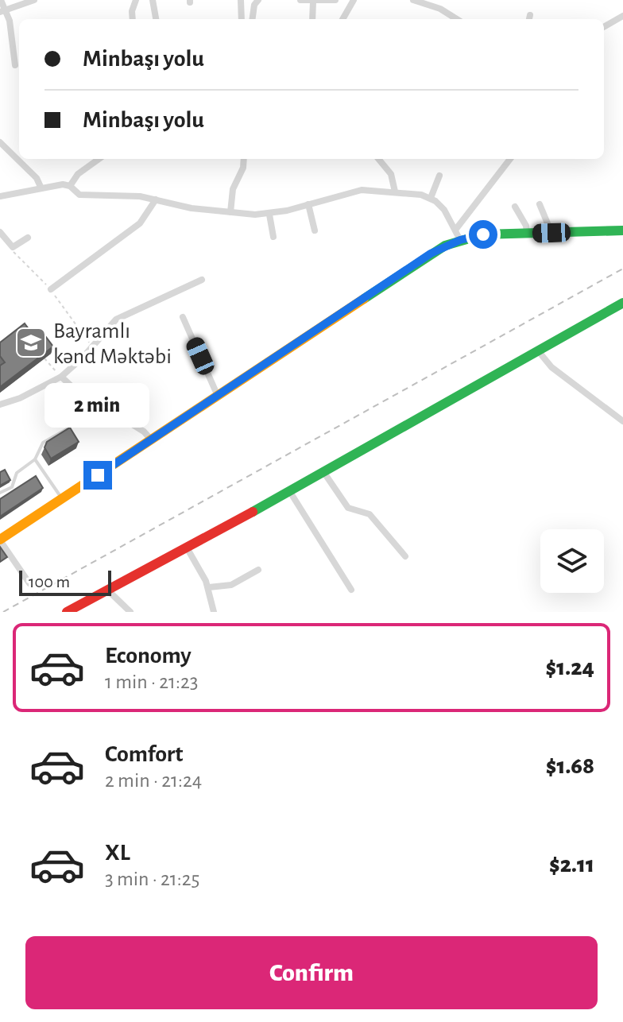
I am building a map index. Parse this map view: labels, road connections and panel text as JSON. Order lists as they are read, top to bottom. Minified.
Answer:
{"places":{"school or university":["Bayramlı kənd Məktəbi"]},"scale_bar":"100 m","page":{"banner":["Minbaşı yolu","Minbaşı yolu"],"bubble":"2 min","scale":"100 m","list":[{"name":"Economy","note":"1 min · 21:23","value":"$1.24"},{"name":"Comfort","note":"2 min · 21:24","value":"$1.68"},{"name":"XL","note":"3 min · 21:25","value":"$2.11"}],"buttons":"Confirm"}}
